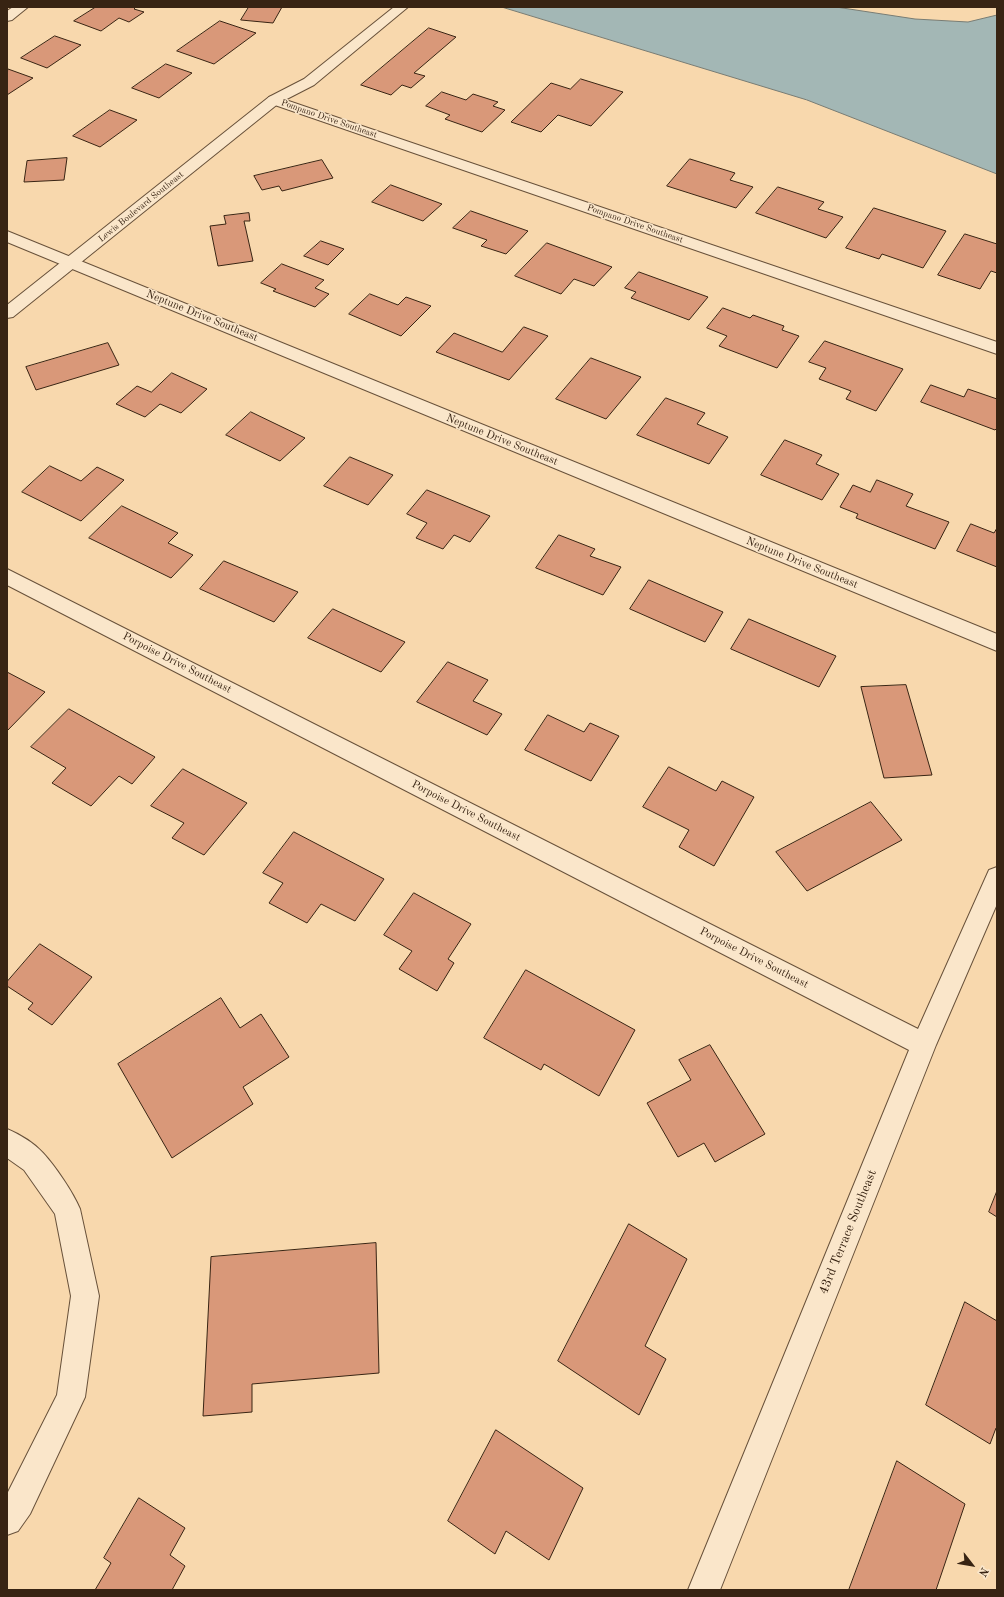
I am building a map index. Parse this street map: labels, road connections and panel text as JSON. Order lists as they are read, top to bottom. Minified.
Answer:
{"streets":{"street":["Pompano Drive Southeast","Lewis Boulevard Southeast","Neptune Drive Southeast","Porpoise Drive Southeast","43rd Terrace Southeast"]},"crossings":[["Pompano Drive Southeast","Lewis Boulevard Southeast"],["Lewis Boulevard Southeast","Neptune Drive Southeast"],["Porpoise Drive Southeast","43rd Terrace Southeast"]],"north":"bottom right"}
